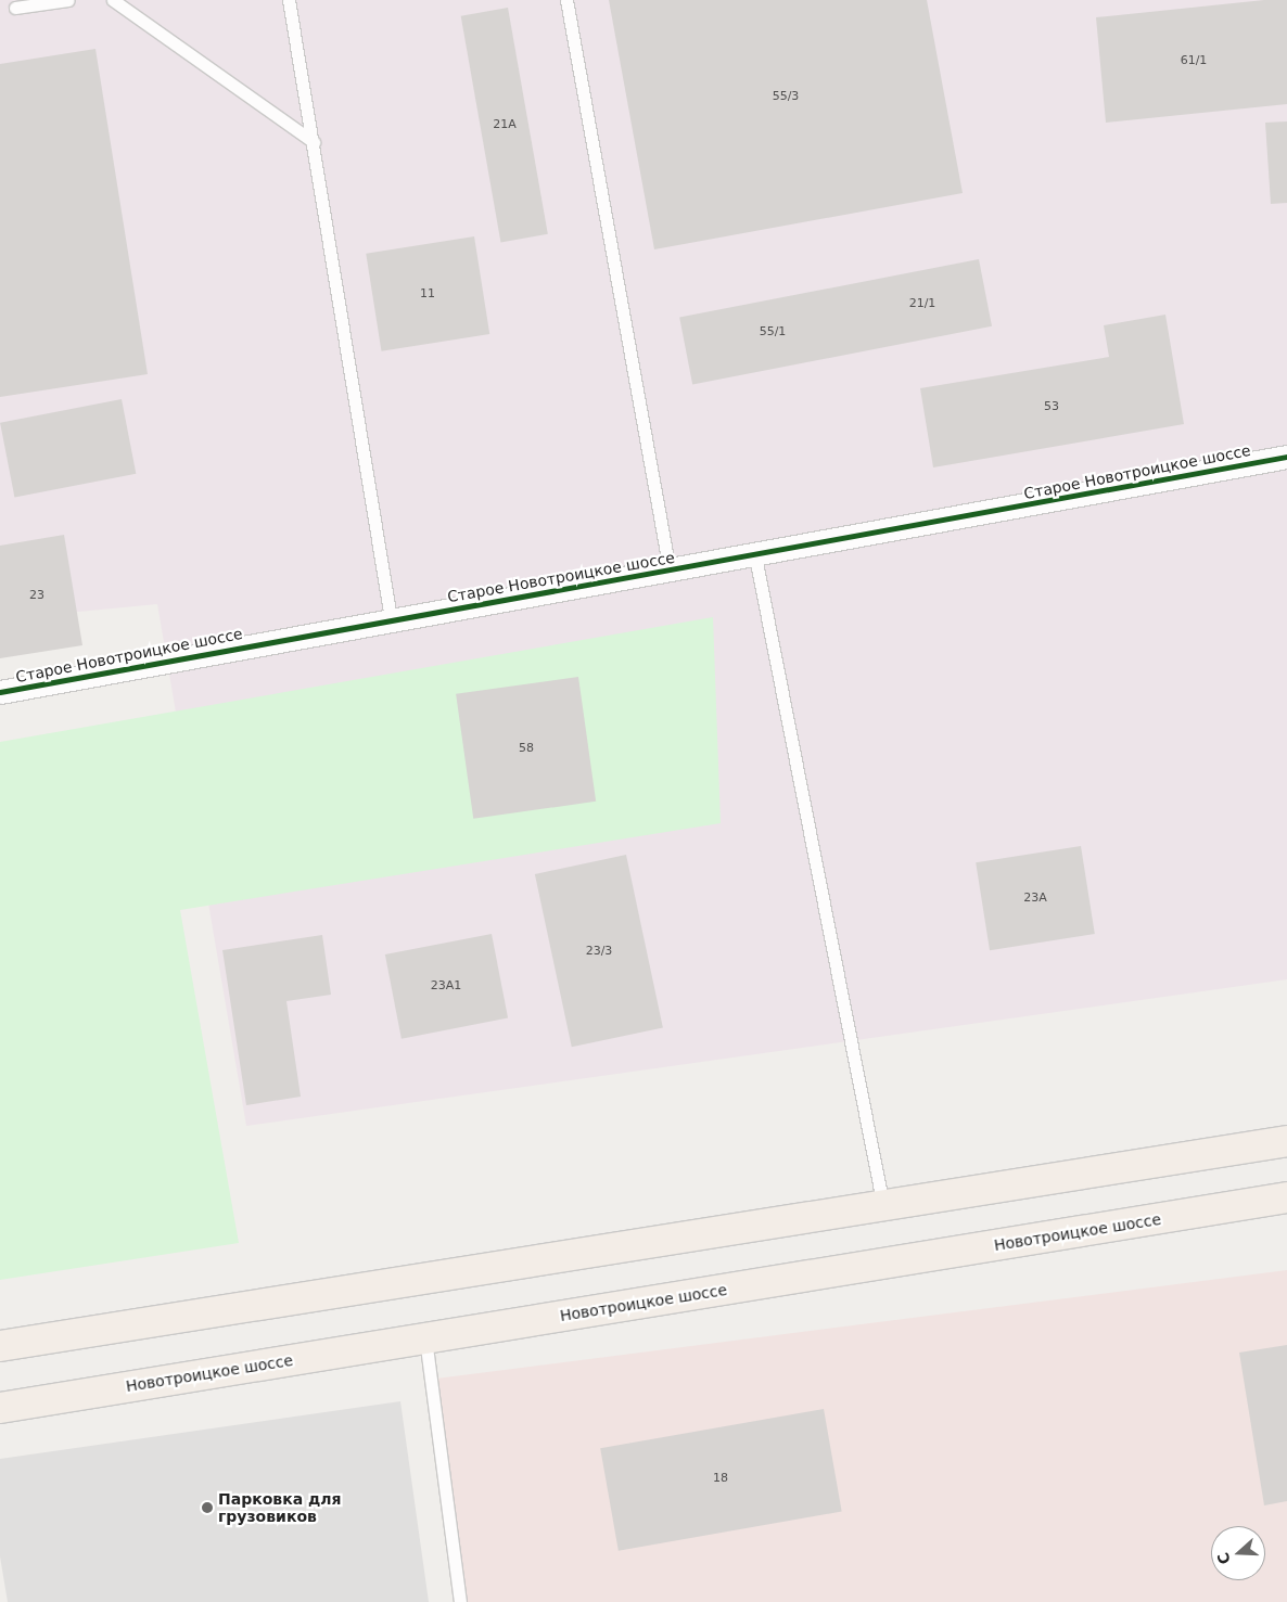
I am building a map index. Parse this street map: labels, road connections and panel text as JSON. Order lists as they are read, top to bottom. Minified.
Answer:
{"streets":{"main road":["Новотроицкое шоссе"],"street":["Старое Новотроицкое шоссе"]},"places":["Парковка для грузовиков"],"house_numbers":["61/1","55/3","21А","11","21/1","55/1","53","23","58","23А","23/3","23А1","18"],"north":"left"}
